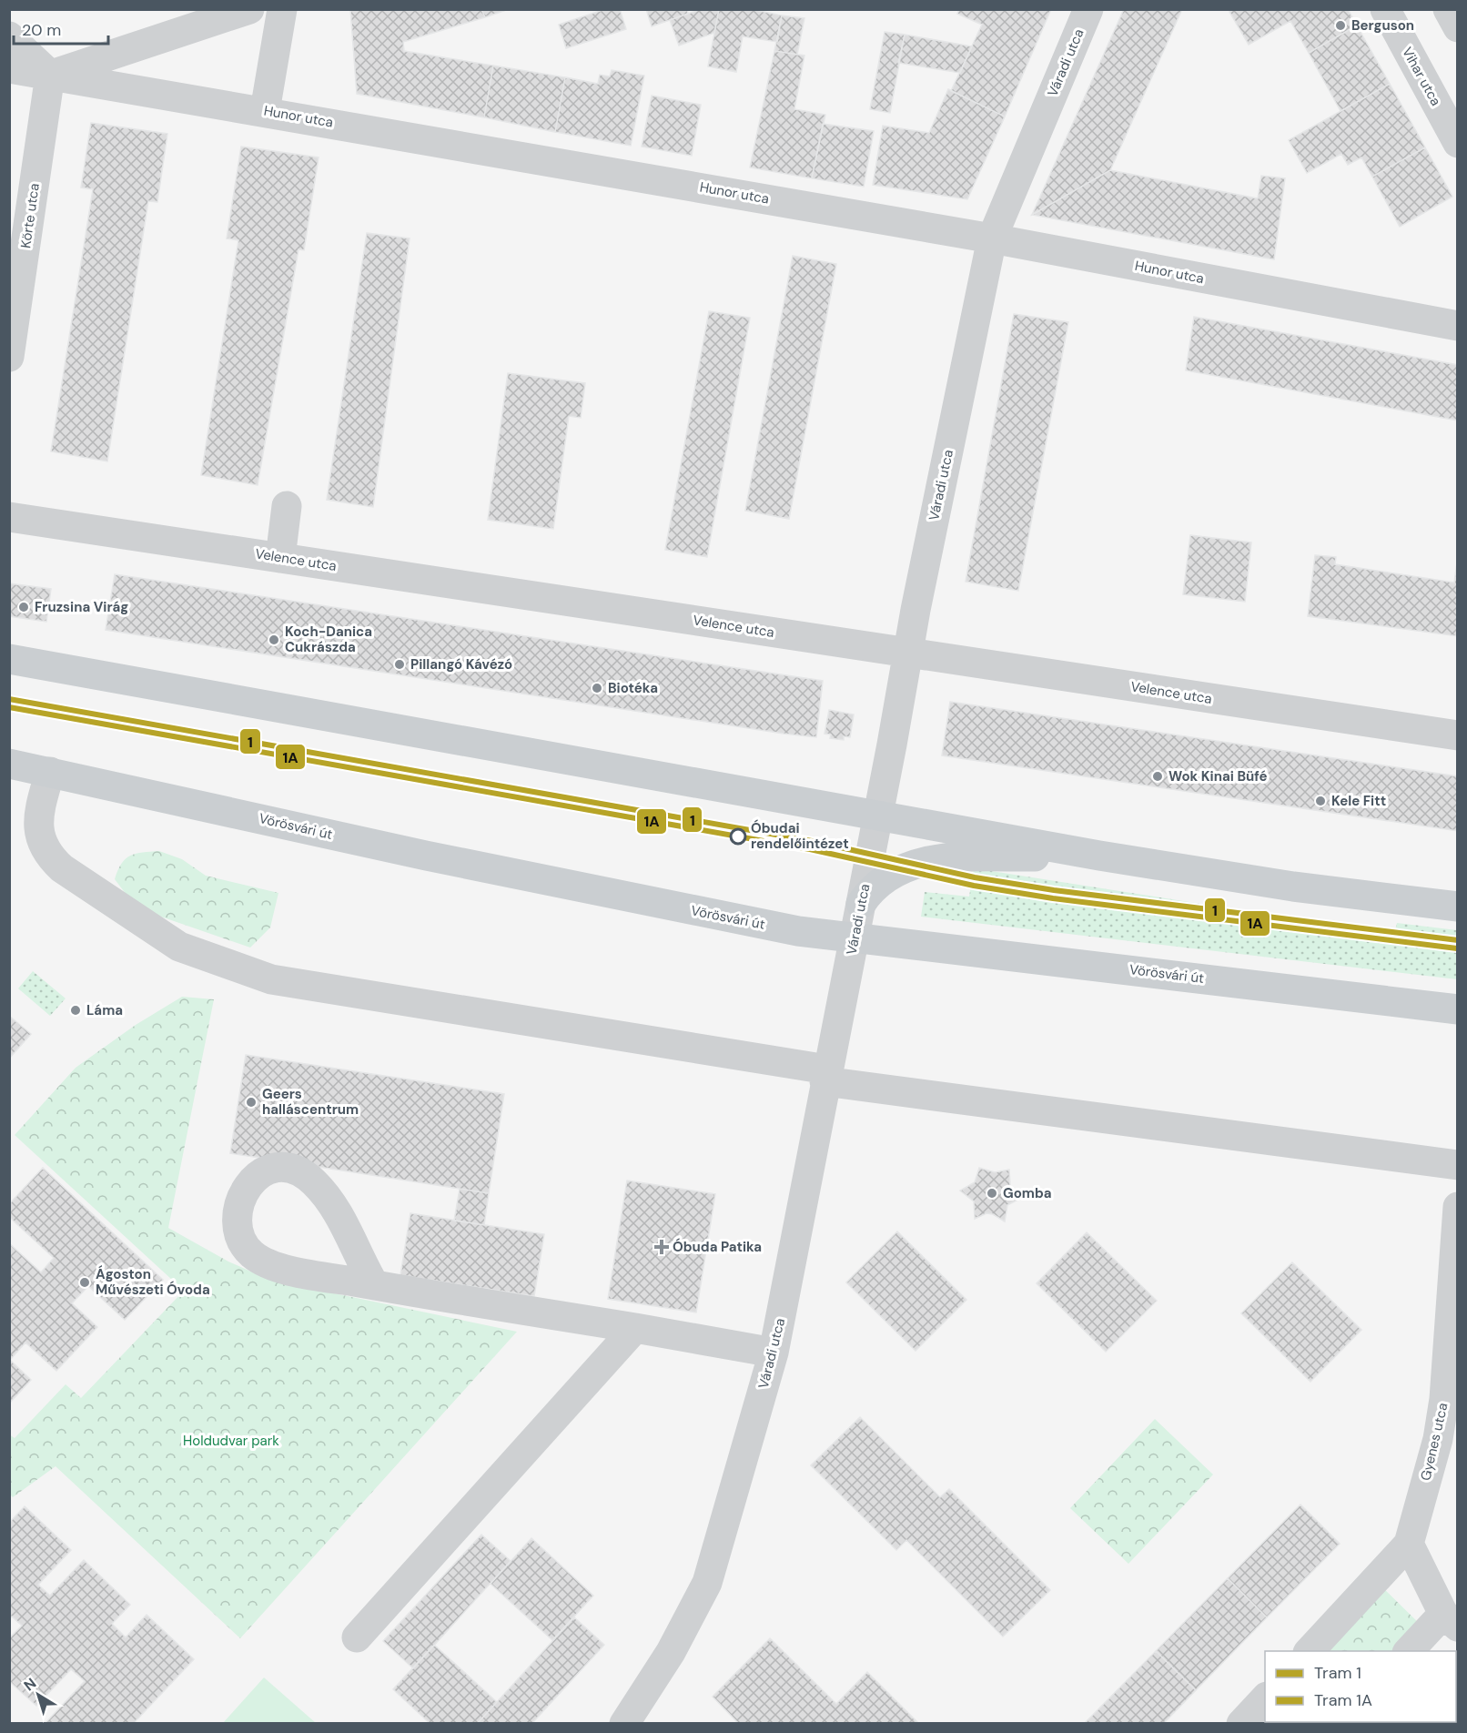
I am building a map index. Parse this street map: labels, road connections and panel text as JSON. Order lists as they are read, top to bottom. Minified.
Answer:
{"streets":{"main road":["Vörösvári út"],"street":["Váradi utca","Vihar utca","Hunor utca","Körte utca","Velence utca","Gyenes utca"]},"crossings":[["Váradi utca","Hunor utca"],["Váradi utca","Velence utca"],["Váradi utca","Vörösvári út"],["Hunor utca","Körte utca"]],"parks":["Holdudvar park"],"places":{"other":["Berguson","Fruzsina Virág","Koch-Danica Cukrászda","Pillangó Kávézó","Biotéka","Wok Kinai Büfé","Kele Fitt","Óbudai rendelőintézet","Láma","Geers halláscentrum","Gomba","Ágoston Művészeti Óvoda"],"health":["Óbuda Patika"]},"lines":["tram line 1","tram line 1A"],"legend":["Tram 1","Tram 1A"],"scale_bar":"20 m","north":"top left"}
